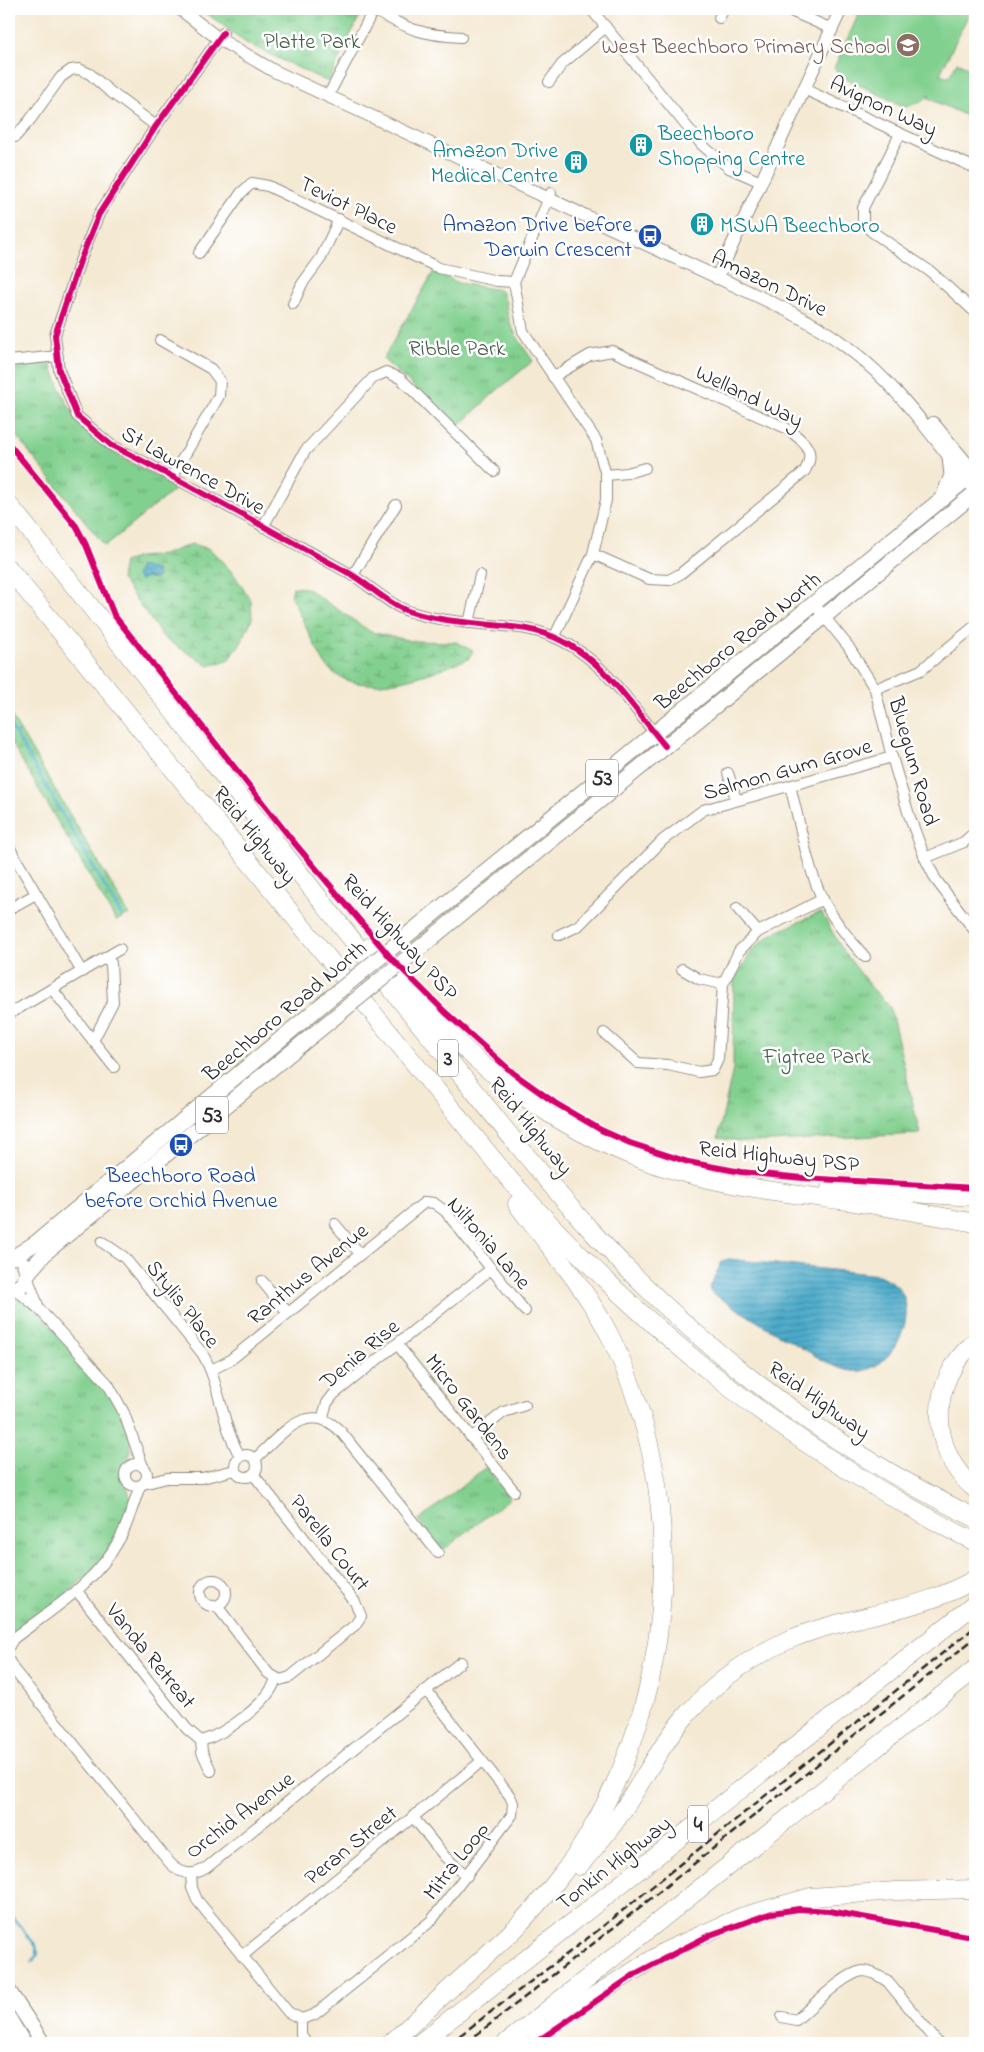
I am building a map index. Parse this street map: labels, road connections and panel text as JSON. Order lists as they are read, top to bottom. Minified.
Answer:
{"streets":{"highway":["Reid Highway","3","4","Tonkin Highway"],"main road":["Beechboro Road North","53"],"street":["Avignon Way","Teviot Place","Amazon Drive","Welland Way","St Lawrence Drive","Bluegum Road","Salmon Gum Grove","Niltonia Lane","Ranthus Avenue","Stylis Place","Denia Rise","Micro Gardens","Parella Court","Vanda Retreat","Orchid Avenue","Peran Street","Mitra Loop"],"cycle path":["Reid Highway PSP"]},"crossings":[["Amazon Drive","St Lawrence Drive"],["Amazon Drive","Beechboro Road North"],["St Lawrence Drive","Beechboro Road North"],["Beechboro Road North","Bluegum Road"],["Beechboro Road North","53"],["Bluegum Road","Salmon Gum Grove"],["Niltonia Lane","Ranthus Avenue"],["Niltonia Lane","Denia Rise"],["Ranthus Avenue","Stylis Place"],["Stylis Place","Denia Rise"],["Stylis Place","Parella Court"],["Denia Rise","Micro Gardens"],["Denia Rise","Parella Court"],["Parella Court","Vanda Retreat"],["Orchid Avenue","Mitra Loop"],["Peran Street","Mitra Loop"]],"parks":["Platte Park","Ribble Park","Figtree Park"],"places":{"school or university":["West Beechboro Primary School"],"building":["Beechboro Shopping Centre","Amazon Drive Medical Centre","MSWA Beechboro"],"bus stop":["Amazon Drive before Darwin Crescent","Beechboro Road before Orchid Avenue"]}}
